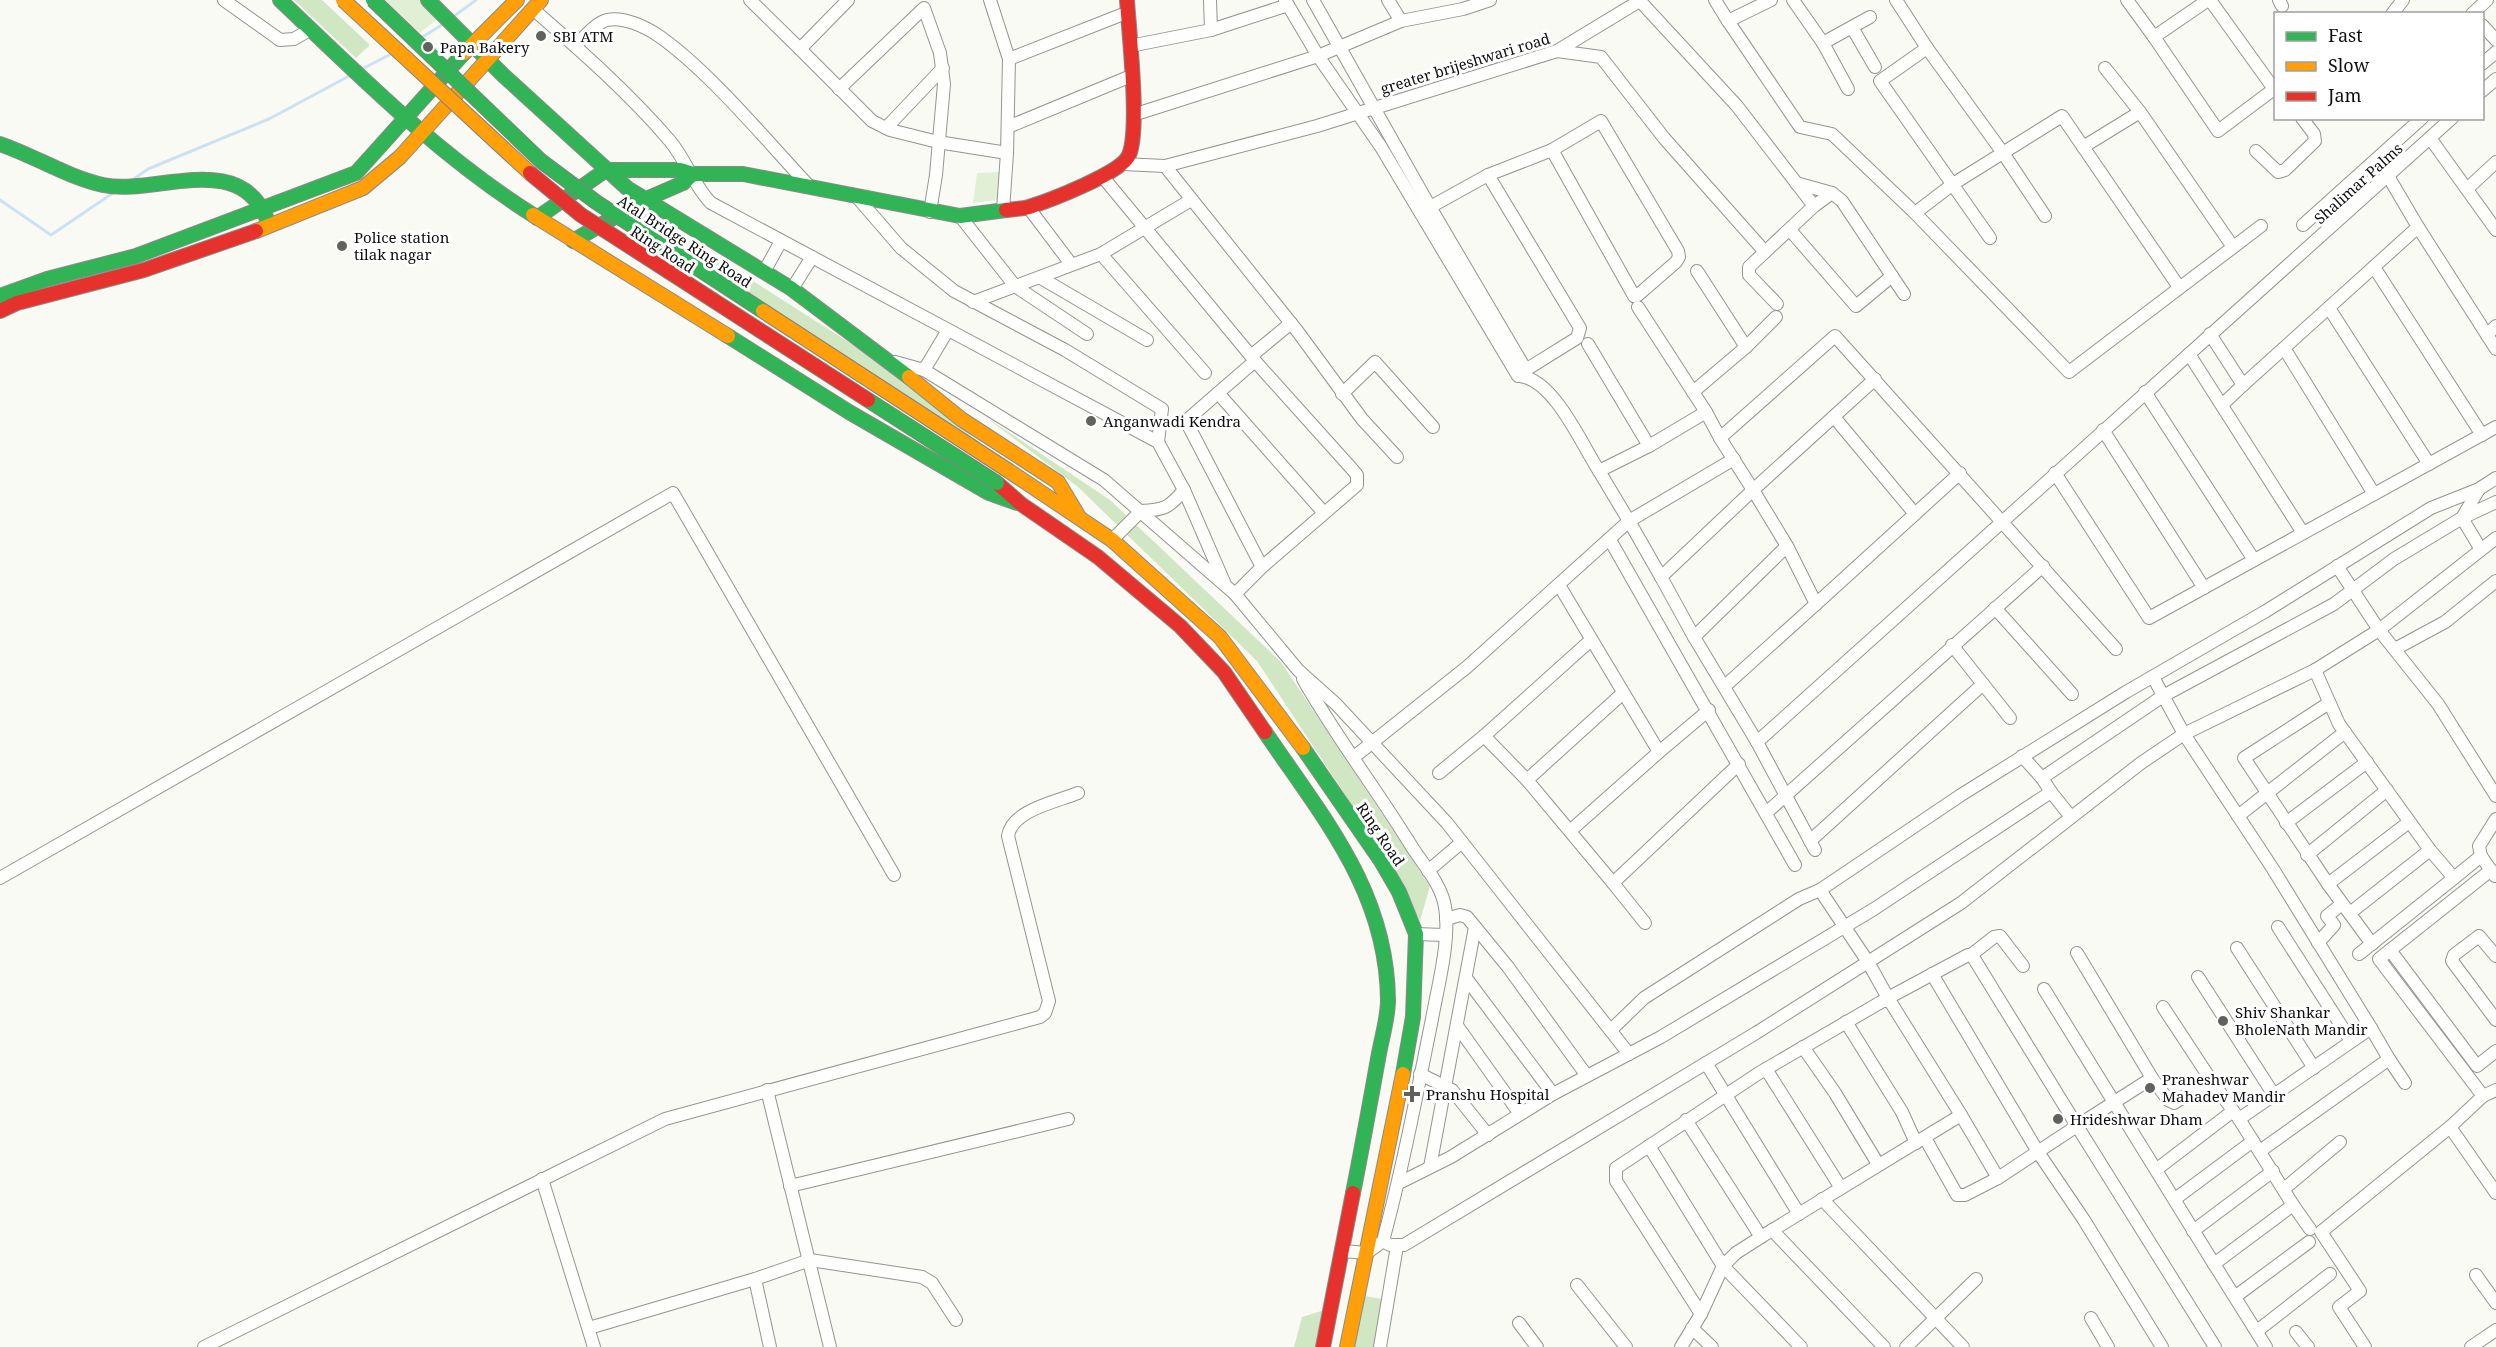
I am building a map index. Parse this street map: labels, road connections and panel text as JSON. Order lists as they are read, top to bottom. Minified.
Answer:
{"streets":{"main road":["Atal Bridge Ring Road","Ring Road"],"street":["greater brijeshwari road","Shalimar Palms"]},"crossings":[["Atal Bridge Ring Road","Ring Road"]],"places":{"other":["SBI ATM","Papa Bakery","Police station tilak nagar","Anganwadi Kendra","Shiv Shankar BholeNath Mandir","Praneshwar Mahadev Mandir","Hrideshwar Dham"],"health":["Pranshu Hospital"]},"legend":["Fast","Slow","Jam"]}
